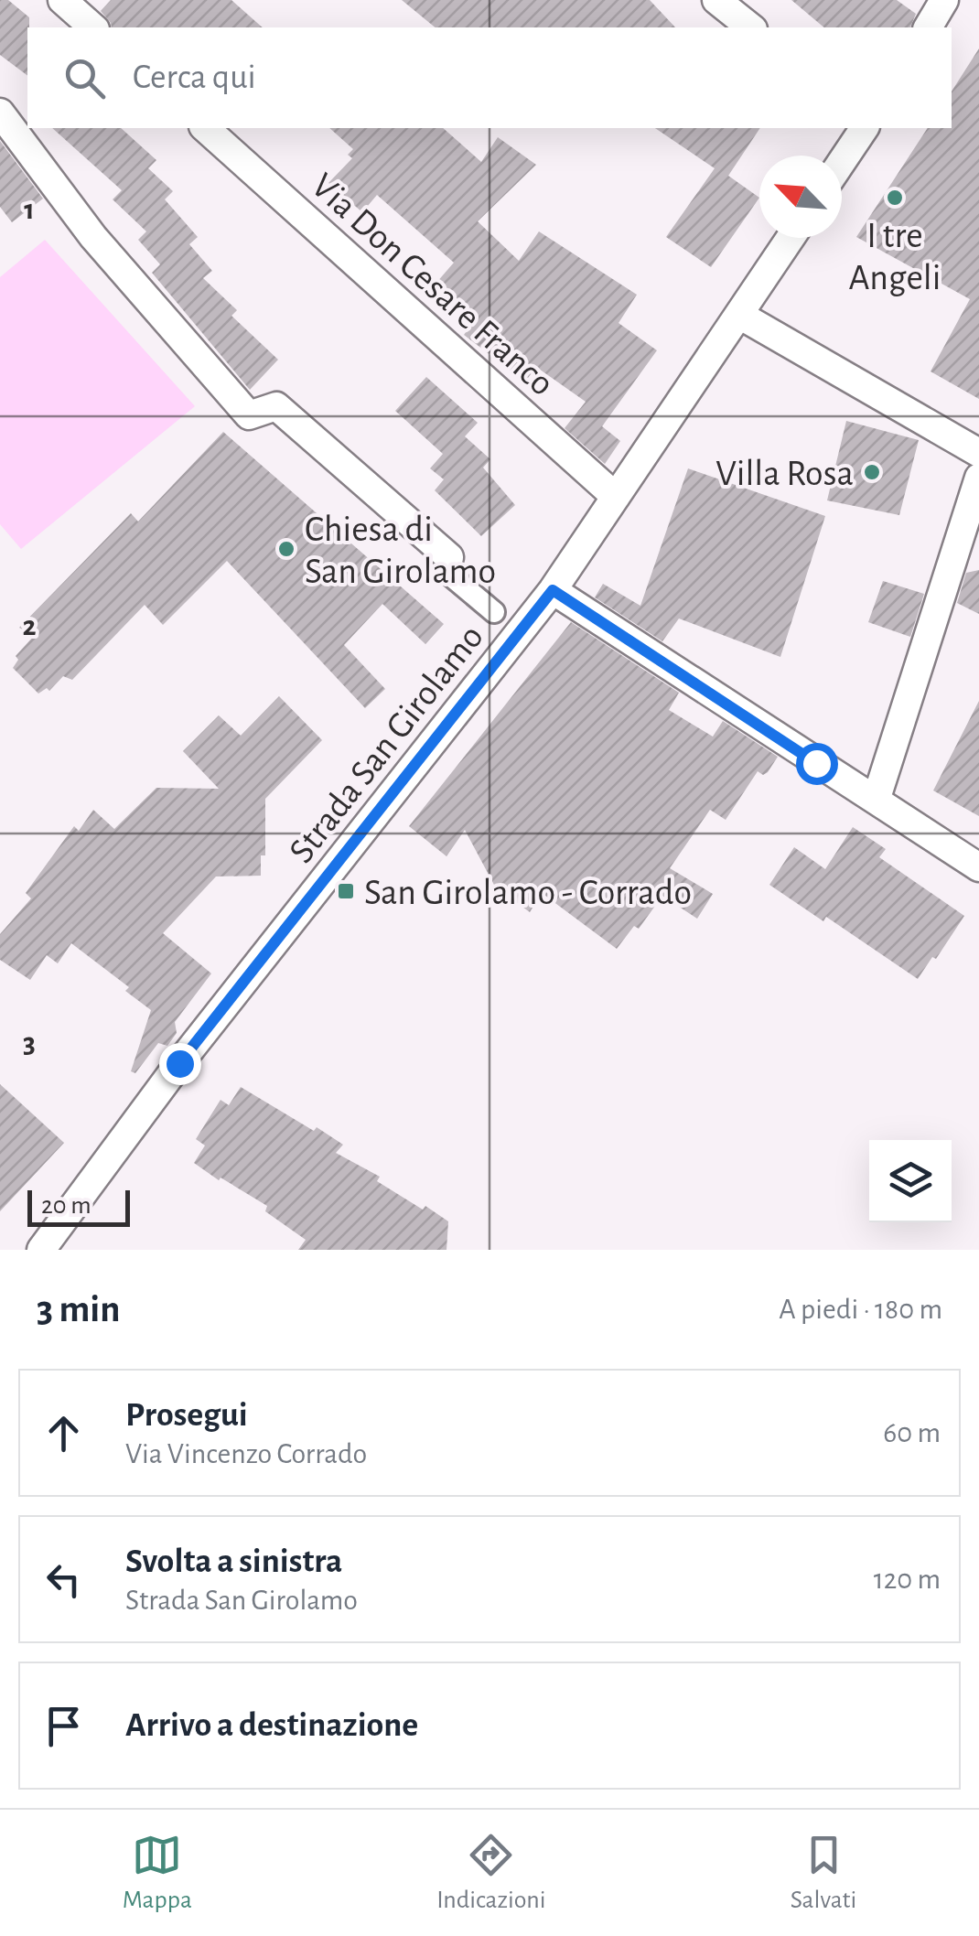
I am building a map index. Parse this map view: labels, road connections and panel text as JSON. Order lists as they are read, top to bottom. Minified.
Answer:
{"streets":{"street":["Via Don Cesare Franco","Strada San Girolamo"]},"crossings":[["Via Don Cesare Franco","Strada San Girolamo"]],"places":{"other":["I tre Angeli","Villa Rosa","Chiesa di San Girolamo"],"transit":["San Girolamo - Corrado"]},"scale_bar":"20 m","north":"top left","page":{"search":"Cerca qui","scale":"20 m","heading":["3 min","A piedi · 180 m"],"list":[["Prosegui","Via Vincenzo Corrado","60 m"],["Svolta a sinistra","Strada San Girolamo","120 m"],"Arrivo a destinazione"],"nav":["Mappa","Indicazioni","Salvati"]},"grid":{"rows":["1","2","3"]}}
